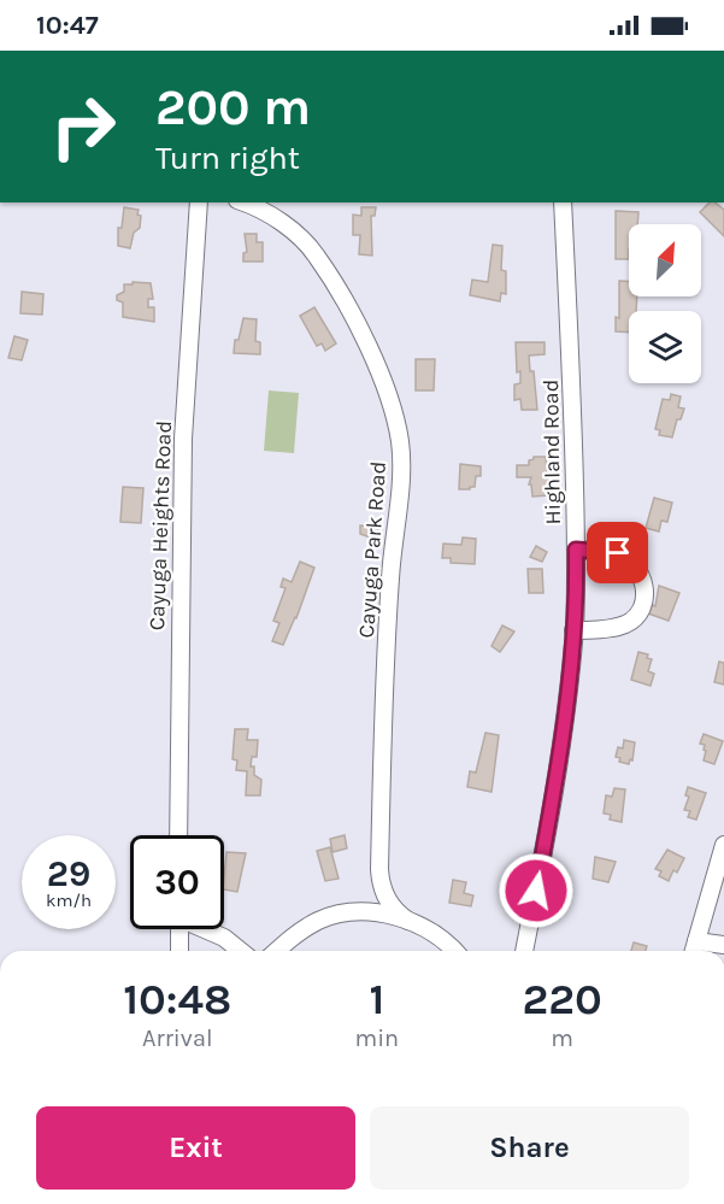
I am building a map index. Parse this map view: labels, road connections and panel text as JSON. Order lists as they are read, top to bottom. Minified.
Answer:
{"streets":{"street":["Highland Road","Cayuga Heights Road","Cayuga Park Road"]},"north":"top right","page":{"status":"10:47","turn":["200 m","Turn right"],"speed":"29 km/h","limit":"30","eta":["10:48","Arrival","1","min","220","m"],"buttons":["Exit","Share"]}}
